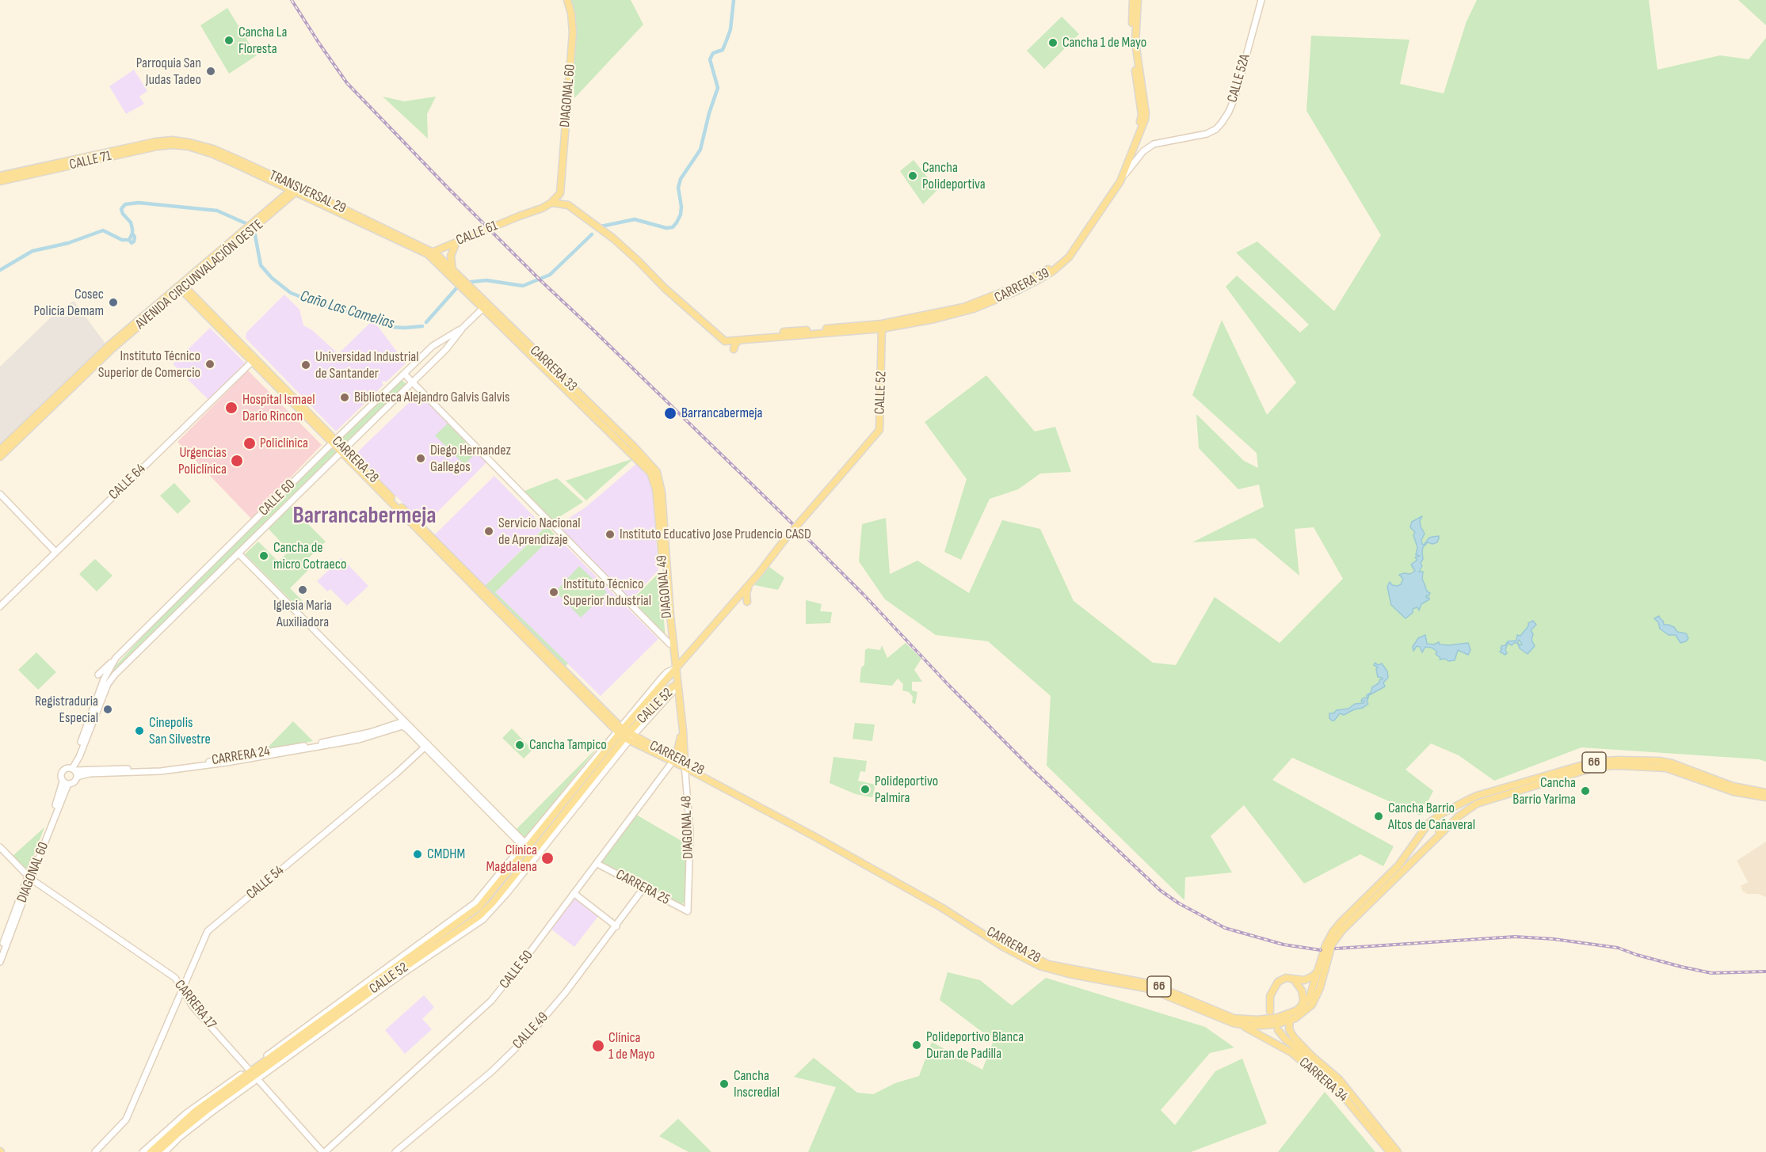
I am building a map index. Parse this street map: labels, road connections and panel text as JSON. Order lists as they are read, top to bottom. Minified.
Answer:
{"streets":{"main road":["DIAGONAL 60","CALLE 71","TRANSVERSAL 29","CALLE 61","AVENIDA CIRCUNVALACIÓN OESTE","CARRERA 39","CARRERA 33","CALLE 52","CARRERA 28","DIAGONAL 49","66","DIAGONAL 48","CARRERA 34"],"street":["CALLE 52A","CALLE 64","CALLE 60","CARRERA 24","CALLE 54","CARRERA 25","CALLE 50","CARRERA 17","CALLE 49"]},"crossings":[["CALLE 52A","CARRERA 39"],["DIAGONAL 60","CALLE 61"],["DIAGONAL 60","CARRERA 24"],["DIAGONAL 60","CARRERA 17"],["CALLE 71","TRANSVERSAL 29"],["TRANSVERSAL 29","CALLE 61"],["TRANSVERSAL 29","AVENIDA CIRCUNVALACIÓN OESTE"],["TRANSVERSAL 29","CARRERA 33"],["CALLE 61","CARRERA 33"],["AVENIDA CIRCUNVALACIÓN OESTE","CARRERA 28"],["CARRERA 39","CALLE 52"],["CARRERA 33","CALLE 60"],["CARRERA 33","DIAGONAL 49"],["CALLE 52","CARRERA 28"],["CALLE 52","DIAGONAL 49"],["CALLE 52","DIAGONAL 48"],["CALLE 52","CARRERA 17"],["CARRERA 28","CALLE 64"],["CARRERA 28","CALLE 60"],["CARRERA 28","66"],["CARRERA 28","DIAGONAL 48"],["CARRERA 28","CALLE 50"],["CARRERA 28","CARRERA 34"],["DIAGONAL 49","DIAGONAL 48"],["66","CARRERA 34"],["DIAGONAL 48","CARRERA 25"],["CALLE 54","CARRERA 17"],["CARRERA 25","CALLE 50"],["CARRERA 25","CALLE 49"],["CALLE 50","CARRERA 17"]],"districts":["Barrancabermeja"],"water":["Caño Las Camelias"],"places":["Cancha La Floresta","Cancha 1 de Mayo","Parroquia San Judas Tadeo","Cancha Polideportiva","Cosec Policía Demam","Instituto Técnico Superior de Comercio","Universidad Industrial de Santander","Biblioteca Alejandro Galvis Galvis","Hospital Ismael Dario Rincon","Barrancabermeja","Policlínica","Diego Hernandez Gallegos","Urgencias Policlínica","Servicio Nacional de Aprendizaje","Instituto Educativo Jose Prudencio CASD","Cancha de micro Cotraeco","Iglesia Maria Auxiliadora","Instituto Técnico Superior Industrial","Registraduria Especial","Cinepolis San Silvestre","Cancha Tampico","Polideportivo Palmira","Cancha Barrio Yarima","Cancha Barrio Altos de Cañaveral","CMDHM","Clínica Magdalena","Polideportivo Blanca Duran de Padilla","Clínica 1 de Mayo","Cancha Inscredial"]}
